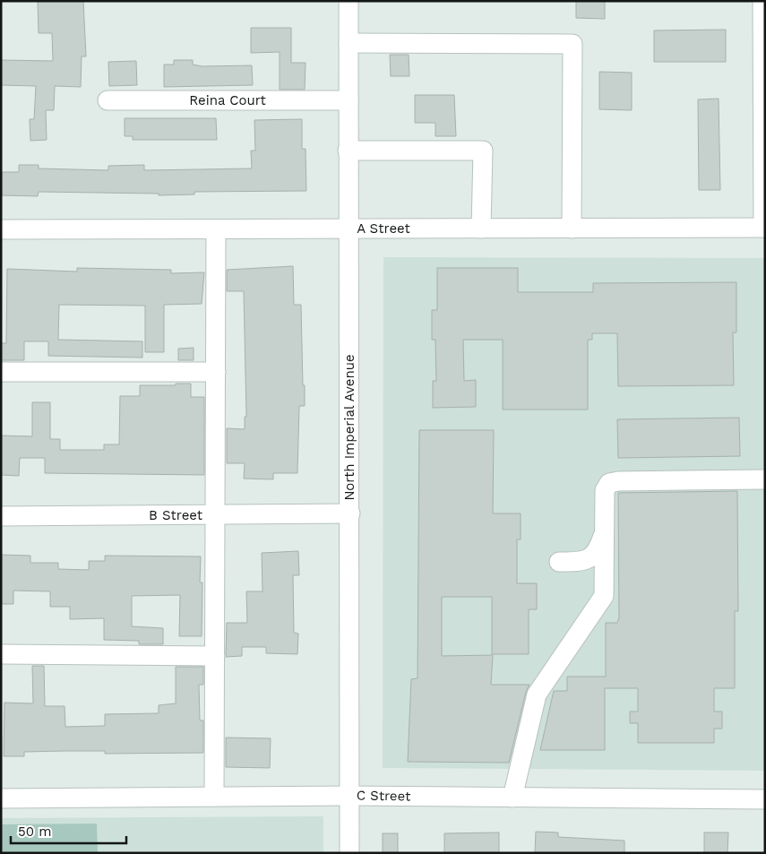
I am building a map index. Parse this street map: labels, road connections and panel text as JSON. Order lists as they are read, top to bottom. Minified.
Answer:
{"streets":{"street":["Reina Court","A Street","North Imperial Avenue","B Street","C Street"]},"crossings":[["Reina Court","North Imperial Avenue"],["A Street","North Imperial Avenue"],["North Imperial Avenue","B Street"],["North Imperial Avenue","C Street"]],"scale_bar":"50 m"}
